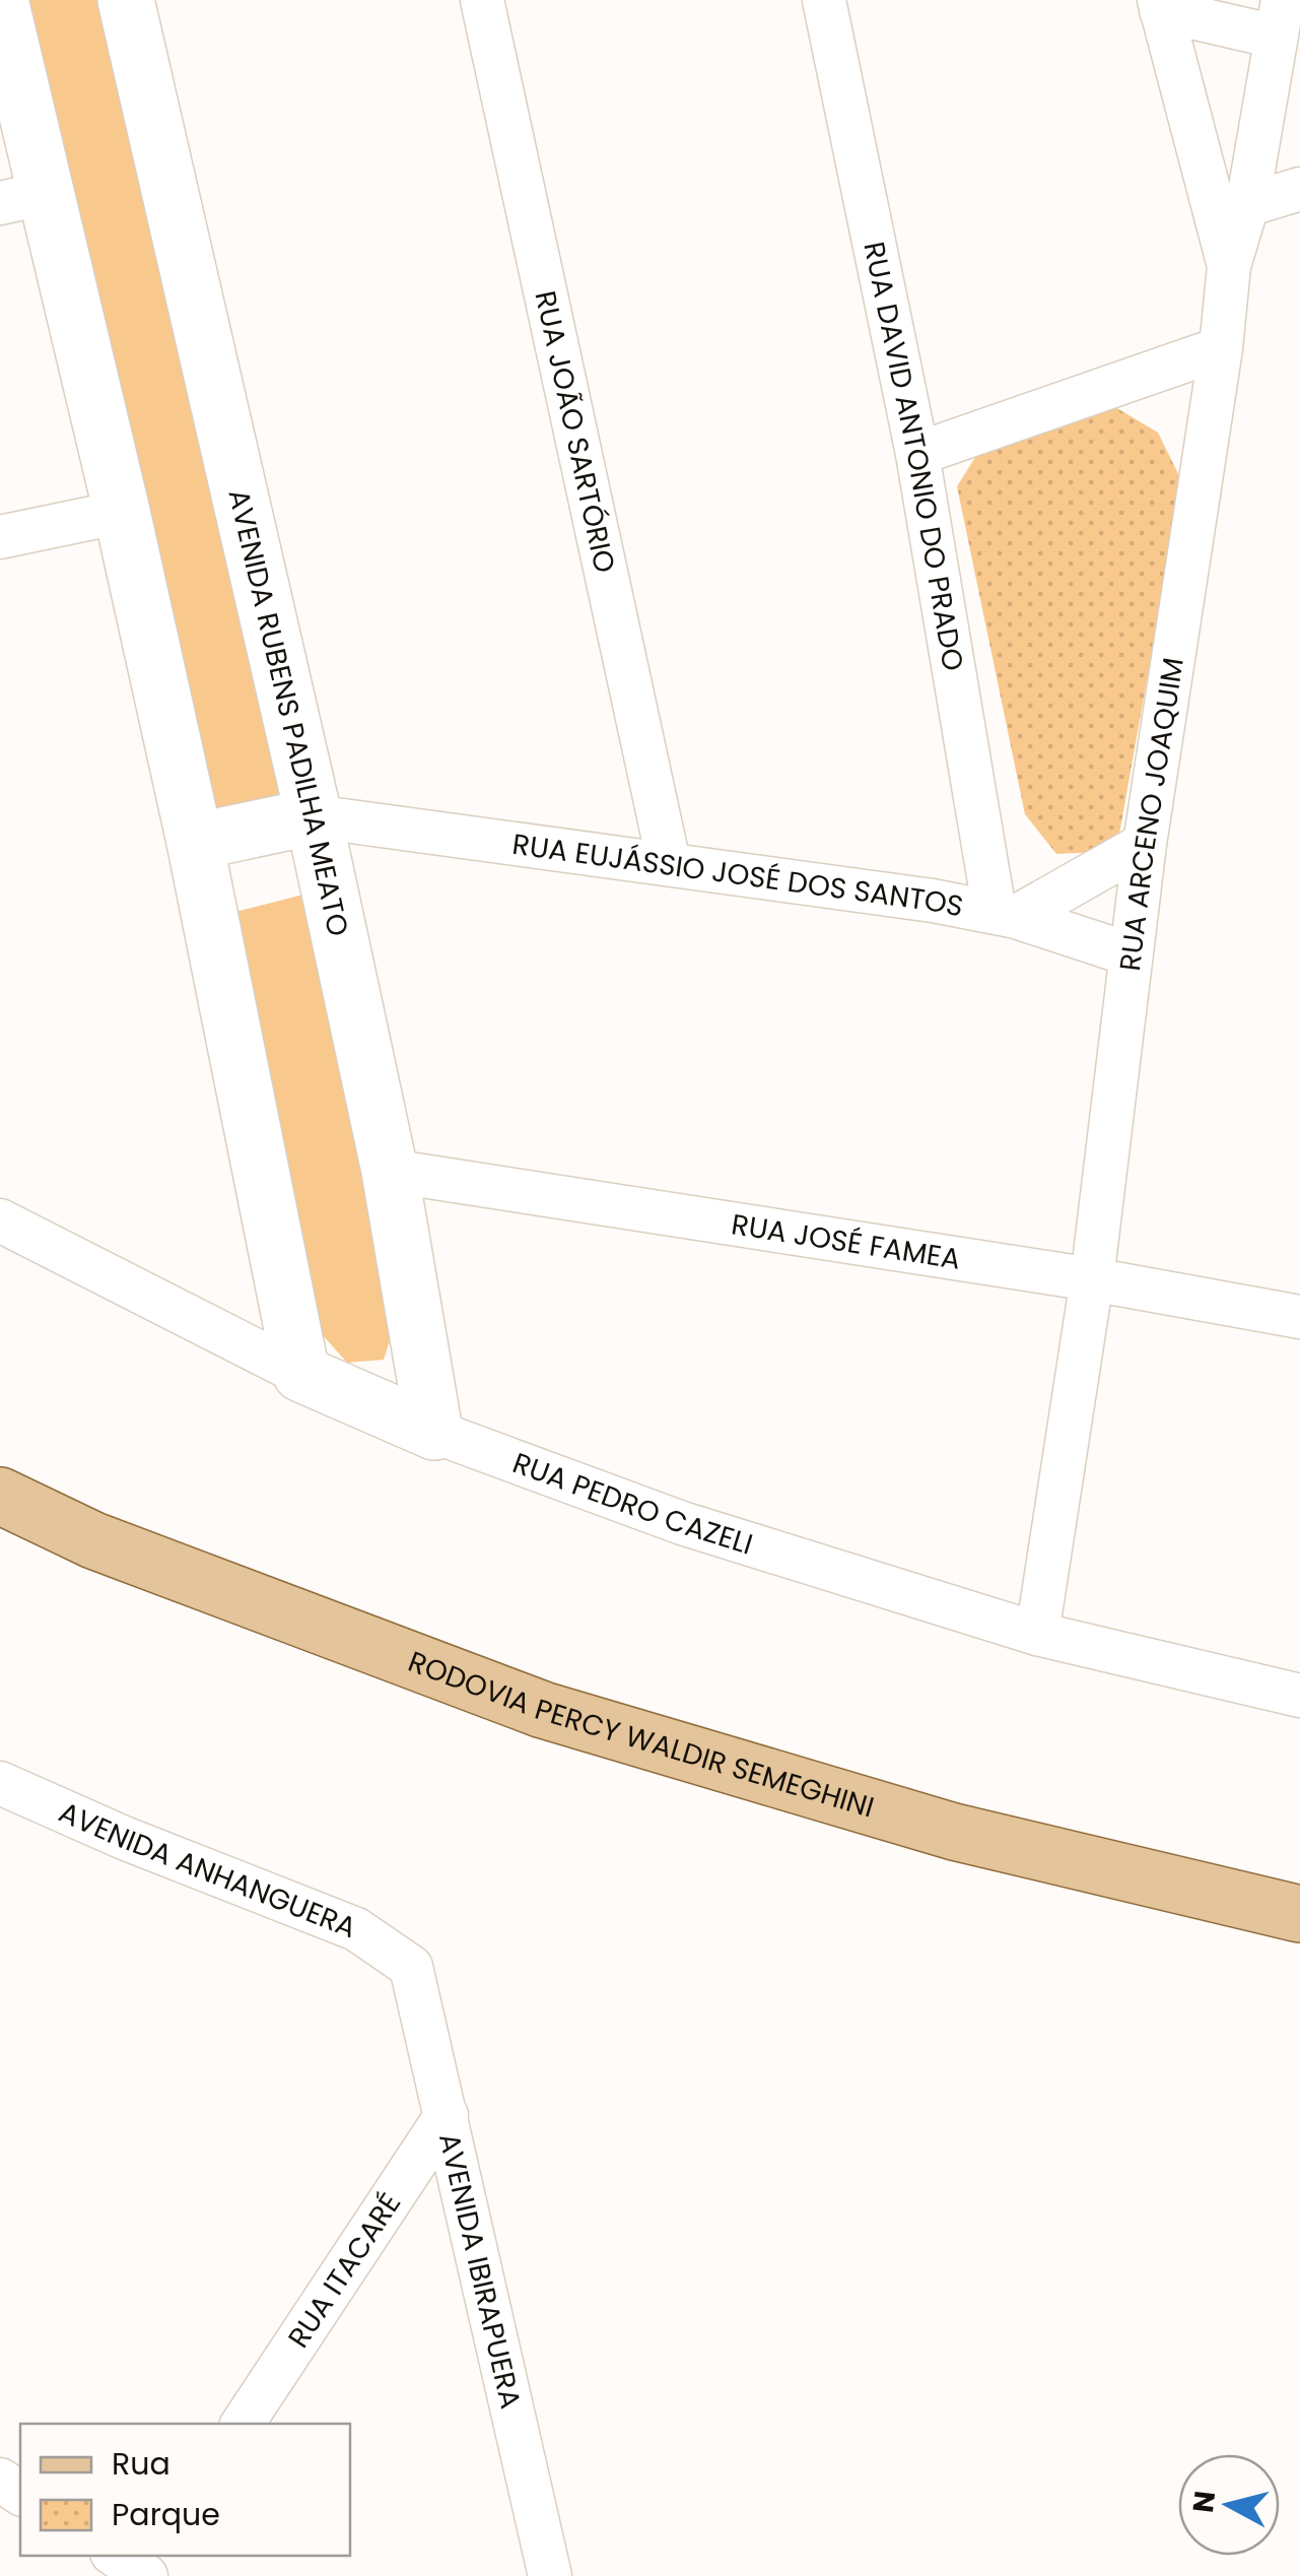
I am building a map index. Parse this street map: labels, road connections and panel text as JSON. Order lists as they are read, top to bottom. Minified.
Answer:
{"streets":{"main road":["AVENIDA RUBENS PADILHA MEATO","RUA PEDRO CAZELI","RODOVIA PERCY WALDIR SEMEGHINI"],"street":["RUA JOÃO SARTÓRIO","RUA DAVID ANTONIO DO PRADO","RUA ARCENO JOAQUIM","RUA EUJÁSSIO JOSÉ DOS SANTOS","RUA JOSÉ FAMEA","AVENIDA ANHANGUERA","RUA ITACARÉ","AVENIDA IBIRAPUERA"]},"crossings":[["RUA JOÃO SARTÓRIO","RUA EUJÁSSIO JOSÉ DOS SANTOS"],["RUA DAVID ANTONIO DO PRADO","RUA EUJÁSSIO JOSÉ DOS SANTOS"],["AVENIDA RUBENS PADILHA MEATO","RUA EUJÁSSIO JOSÉ DOS SANTOS"],["AVENIDA RUBENS PADILHA MEATO","RUA JOSÉ FAMEA"],["AVENIDA RUBENS PADILHA MEATO","RUA PEDRO CAZELI"],["RUA ARCENO JOAQUIM","RUA EUJÁSSIO JOSÉ DOS SANTOS"],["RUA ARCENO JOAQUIM","RUA JOSÉ FAMEA"],["RUA ARCENO JOAQUIM","RUA PEDRO CAZELI"],["AVENIDA ANHANGUERA","AVENIDA IBIRAPUERA"],["RUA ITACARÉ","AVENIDA IBIRAPUERA"]],"legend":["Rua","Parque"],"north":"left"}
